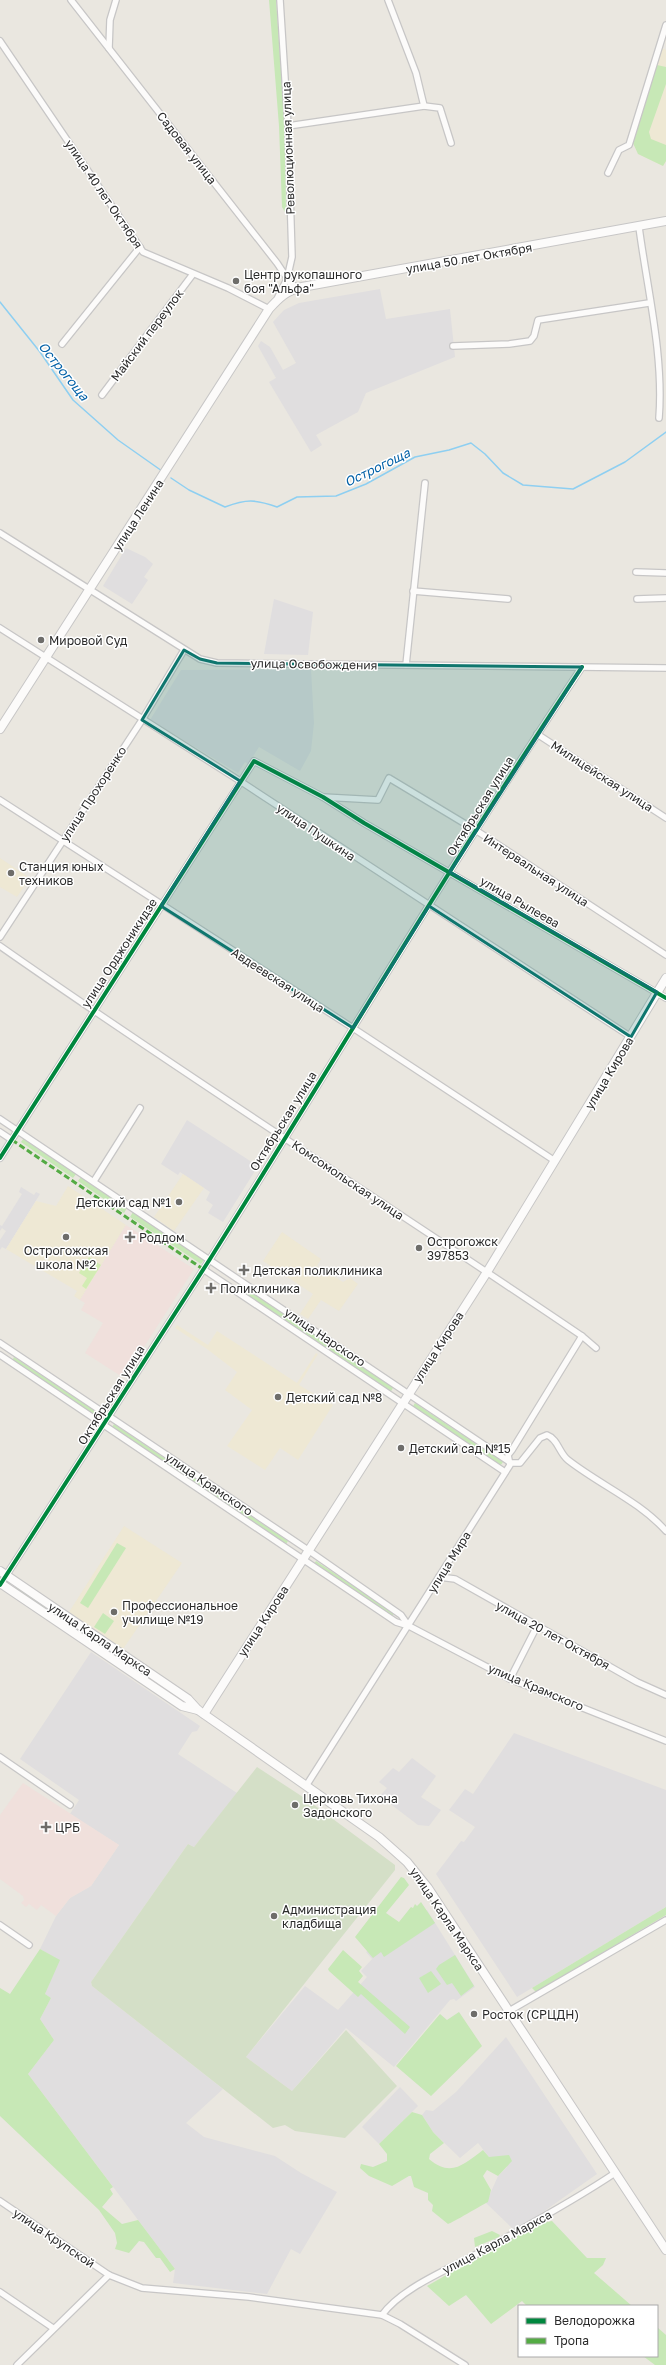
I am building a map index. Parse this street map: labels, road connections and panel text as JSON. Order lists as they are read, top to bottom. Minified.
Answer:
{"streets":{"main road":["улица 50 лет Октября","улица Ленина","улица Кирова","улица Карла Маркса"],"street":["Садовая улица","Революционная улица","улица 40 лет Октября","Майский переулок","улица Освобождения","Милицейская улица","улица Прохоренко","Октябрьская улица","улица Пушкина","Интервальная улица","улица Рылеева","улица Орджоникидзе","Авдеевская улица","Комсомольская улица","улица Нарского","улица Крамского","улица Мира","улица 20 лет Октября","улица Крупской"]},"crossings":[["Садовая улица","Революционная улица"],["улица 40 лет Октября","Майский переулок"],["улица 40 лет Октября","улица Ленина"],["улица 50 лет Октября","улица Ленина"],["улица Ленина","улица Освобождения"],["улица Ленина","улица Пушкина"],["улица Освобождения","улица Прохоренко"],["улица Освобождения","Октябрьская улица"],["Милицейская улица","Октябрьская улица"],["улица Прохоренко","улица Пушкина"],["улица Прохоренко","Авдеевская улица"],["Октябрьская улица","улица Пушкина"],["Октябрьская улица","Интервальная улица"],["Октябрьская улица","улица Рылеева"],["Октябрьская улица","Авдеевская улица"],["Октябрьская улица","Комсомольская улица"],["Октябрьская улица","улица Нарского"],["Октябрьская улица","улица Крамского"],["Октябрьская улица","улица Карла Маркса"],["улица Пушкина","улица Орджоникидзе"],["улица Пушкина","улица Кирова"],["Интервальная улица","улица Рылеева"],["Интервальная улица","улица Орджоникидзе"],["улица Рылеева","улица Кирова"],["улица Орджоникидзе","Авдеевская улица"],["улица Орджоникидзе","Комсомольская улица"],["улица Орджоникидзе","улица Нарского"],["Авдеевская улица","улица Кирова"],["улица Кирова","Комсомольская улица"],["улица Кирова","улица Нарского"],["улица Кирова","улица Крамского"],["улица Кирова","улица Карла Маркса"],["Комсомольская улица","улица Мира"],["улица Нарского","улица Мира"],["улица Крамского","улица Мира"],["улица Мира","улица 20 лет Октября"],["улица Мира","улица Карла Маркса"],["улица Карла Маркса","улица Крупской"]],"water":["Острогоща"],"places":{"other":["Центр рукопашного боя \"Альфа\"","Мировой Суд","Станция юных техников","Детский сад №1","Острогожская школа №2","Острогожск 397853","Детский сад №8","Детский сад №15","Профессиональное училище №19","Церковь Тихона Задонского","Администрация кладбища","Росток (СРЦДН)"],"health":["Роддом","Детская поликлиника","Поликлиника","ЦРБ"]},"legend":["Велодорожка","Тропа"]}
